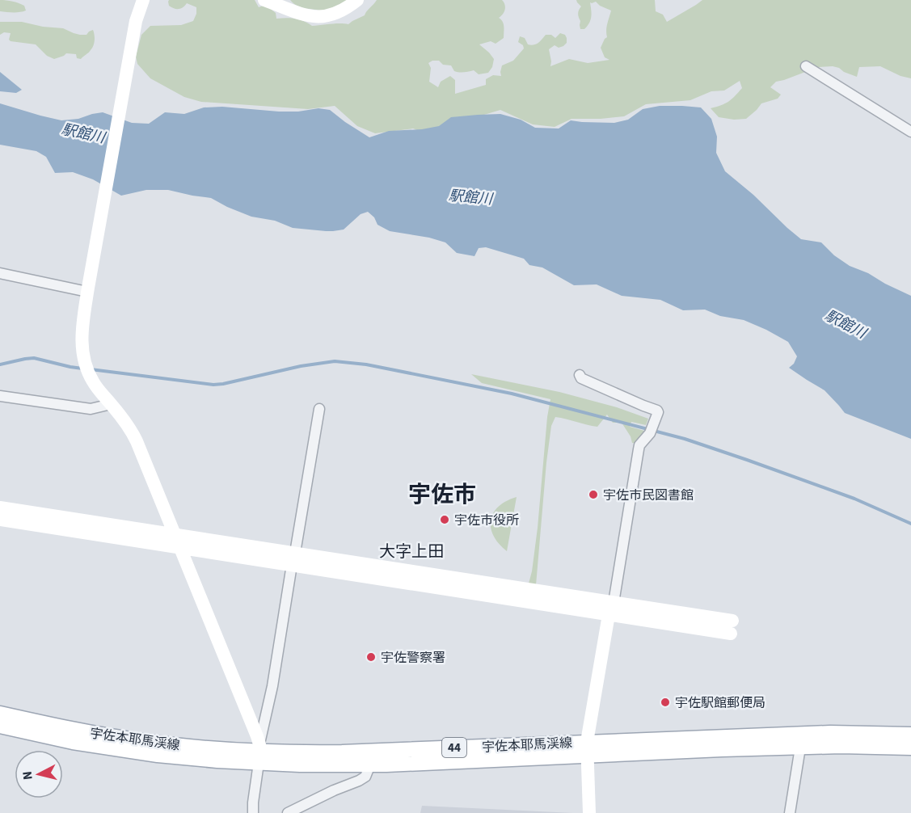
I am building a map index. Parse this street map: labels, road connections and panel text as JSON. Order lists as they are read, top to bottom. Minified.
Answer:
{"streets":{"main road":["宇佐本耶馬渓線","44"]},"districts":["宇佐市","大字上田"],"water":["駅館川"],"places":["宇佐市民図書館","宇佐市役所","宇佐警察署","宇佐駅館郵便局"],"north":"left"}
